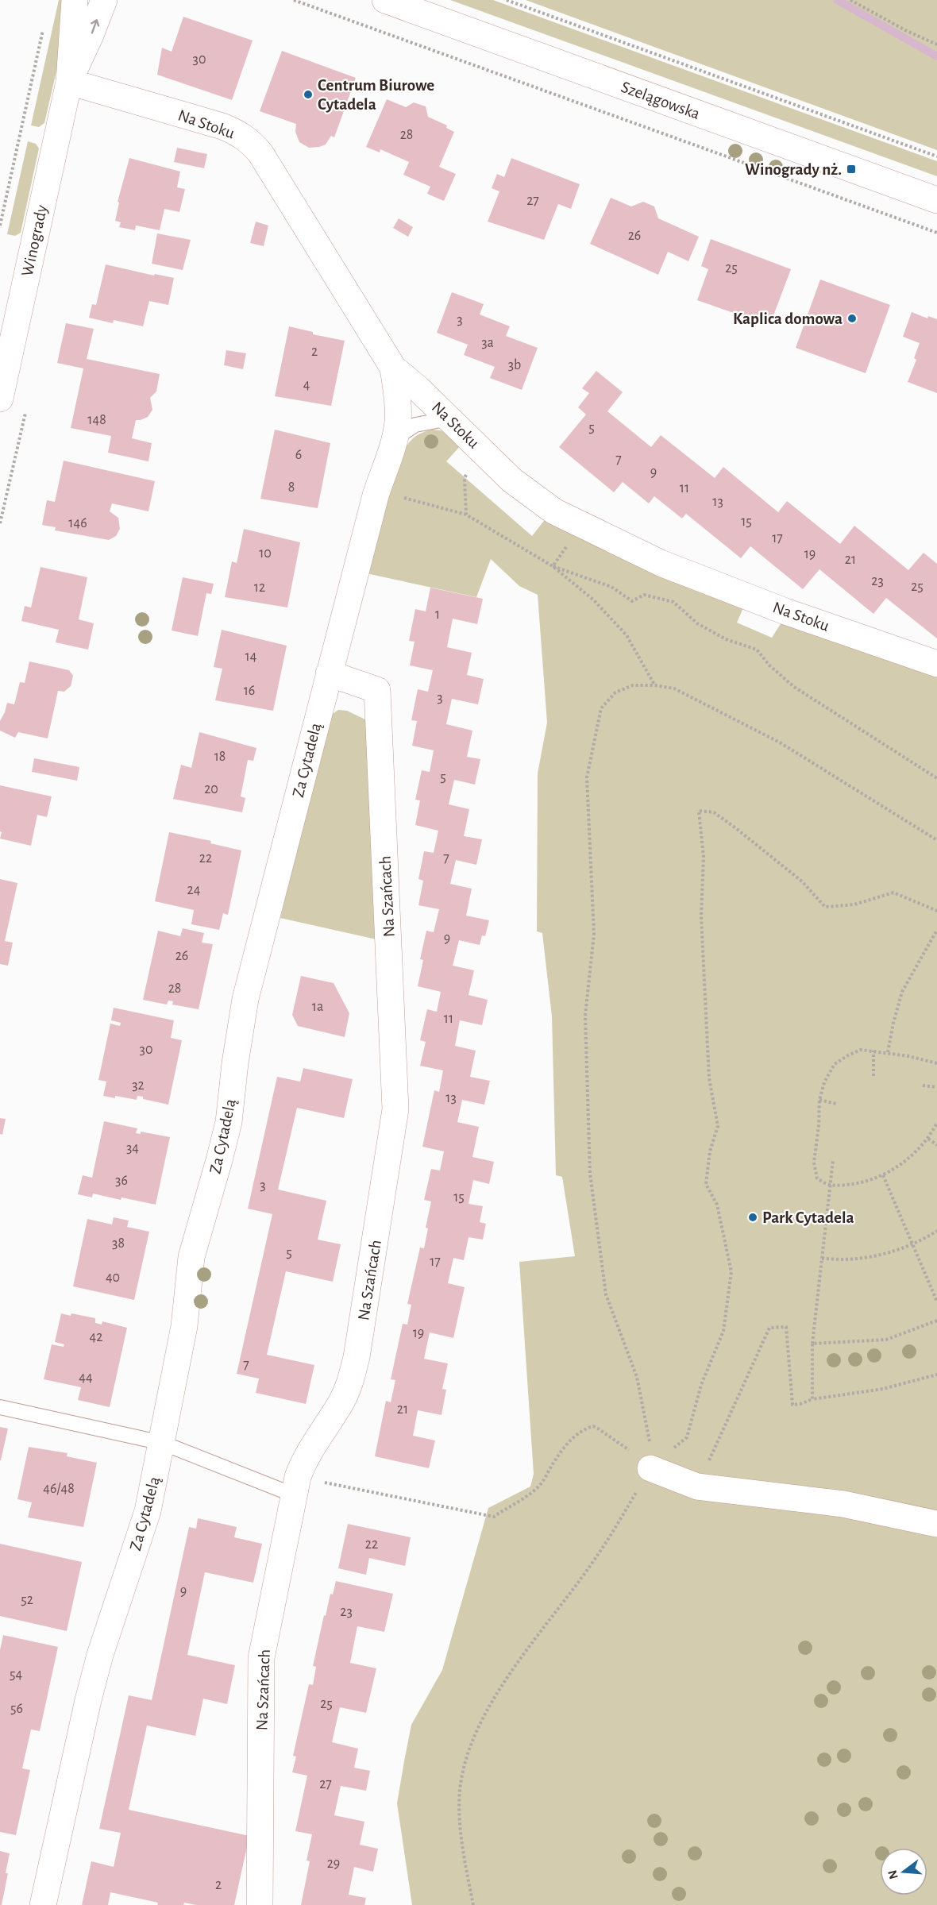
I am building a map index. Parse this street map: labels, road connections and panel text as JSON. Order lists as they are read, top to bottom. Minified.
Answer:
{"streets":{"street":["Szelągowska","Na Stoku","Winogrady","Za Cytadelą","Na Szańcach"]},"crossings":[["Na Stoku","Winogrady"],["Na Stoku","Za Cytadelą"],["Za Cytadelą","Na Szańcach"]],"places":{"other":["Centrum Biurowe Cytadela","Kaplica domowa","Park Cytadela"],"transit":["Winogrady nż."]},"house_numbers":["30","28","27","26","25","3","3a","2","3b","4","148","5","6","7","9","8","11","13","15","146","17","10","19","21","23","25","12","1","14","16","3","18","5","20","22","7","24","9","26","28","1a","11","30","32","13","34","36","3","15","38","5","17","40","19","42","7","44","21","46/48","22","9","52","23","54","25","56","27","29","2"],"north":"left"}
